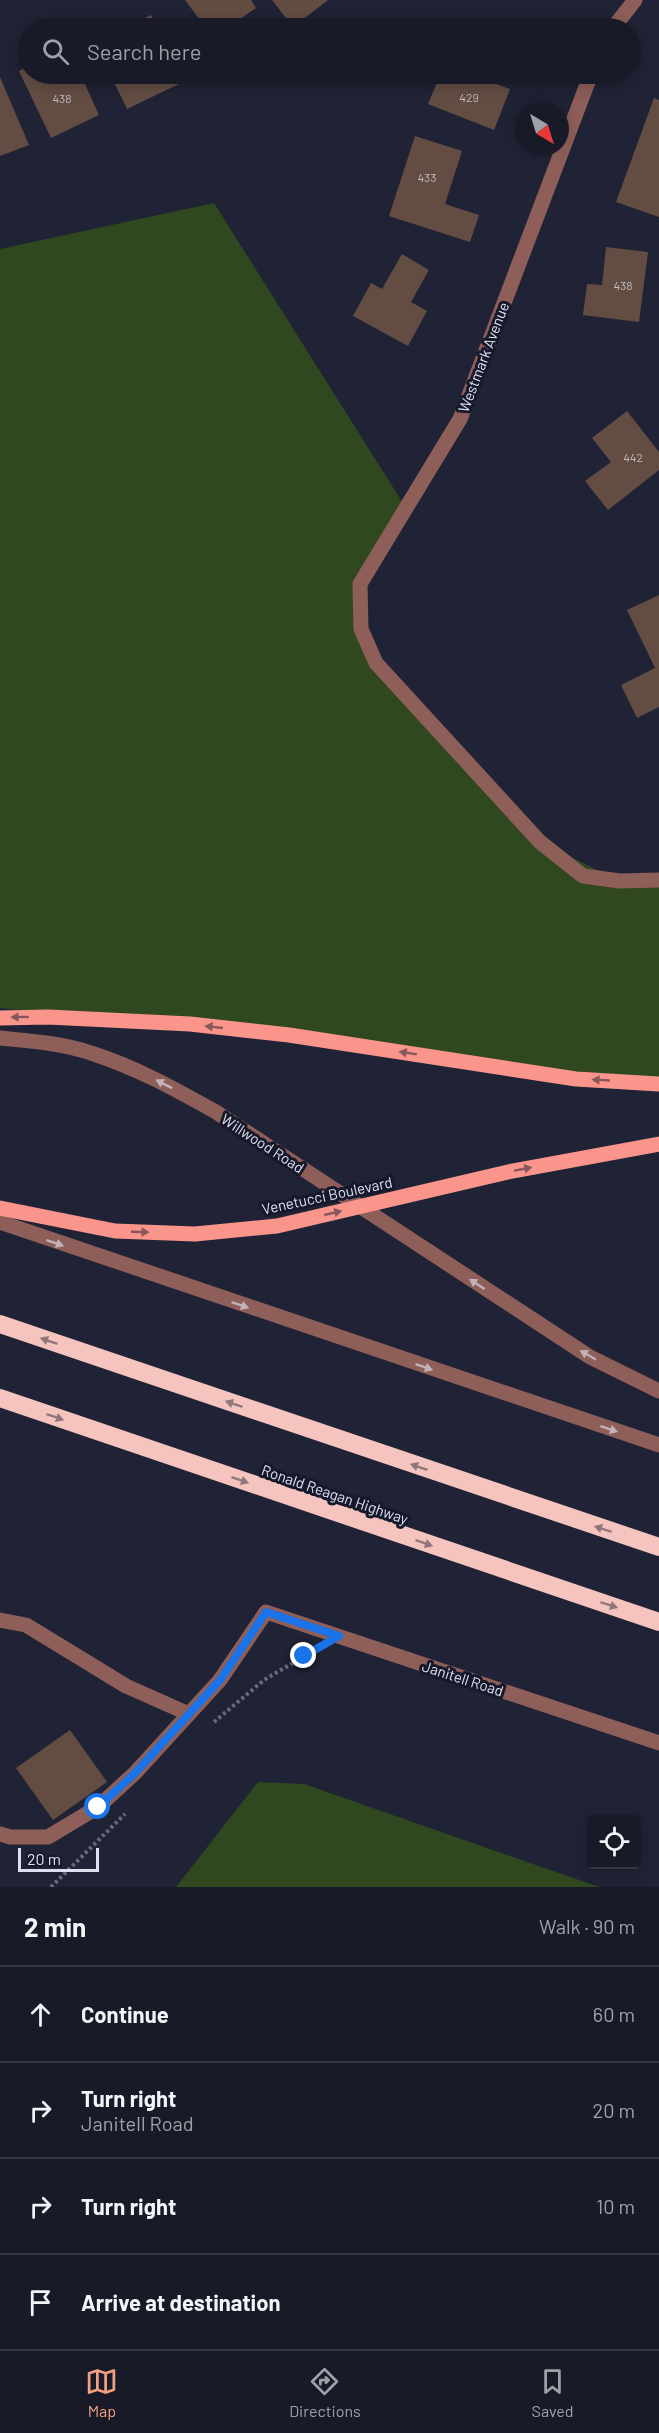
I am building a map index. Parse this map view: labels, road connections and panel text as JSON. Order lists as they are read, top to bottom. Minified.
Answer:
{"streets":{"highway":["Ronald Reagan Highway"],"main road":["Venetucci Boulevard"],"street":["Westmark Avenue","Willwood Road","Janitell Road"]},"house_numbers":["429","438","433","438","442"],"scale_bar":"20 m","north":"bottom right","page":{"search":"Search here","scale":"20 m","heading":["2 min","Walk · 90 m"],"list":[["Continue","60 m"],["Turn right","Janitell Road","20 m"],["Turn right","10 m"],"Arrive at destination"],"nav":["Map","Directions","Saved"]}}
